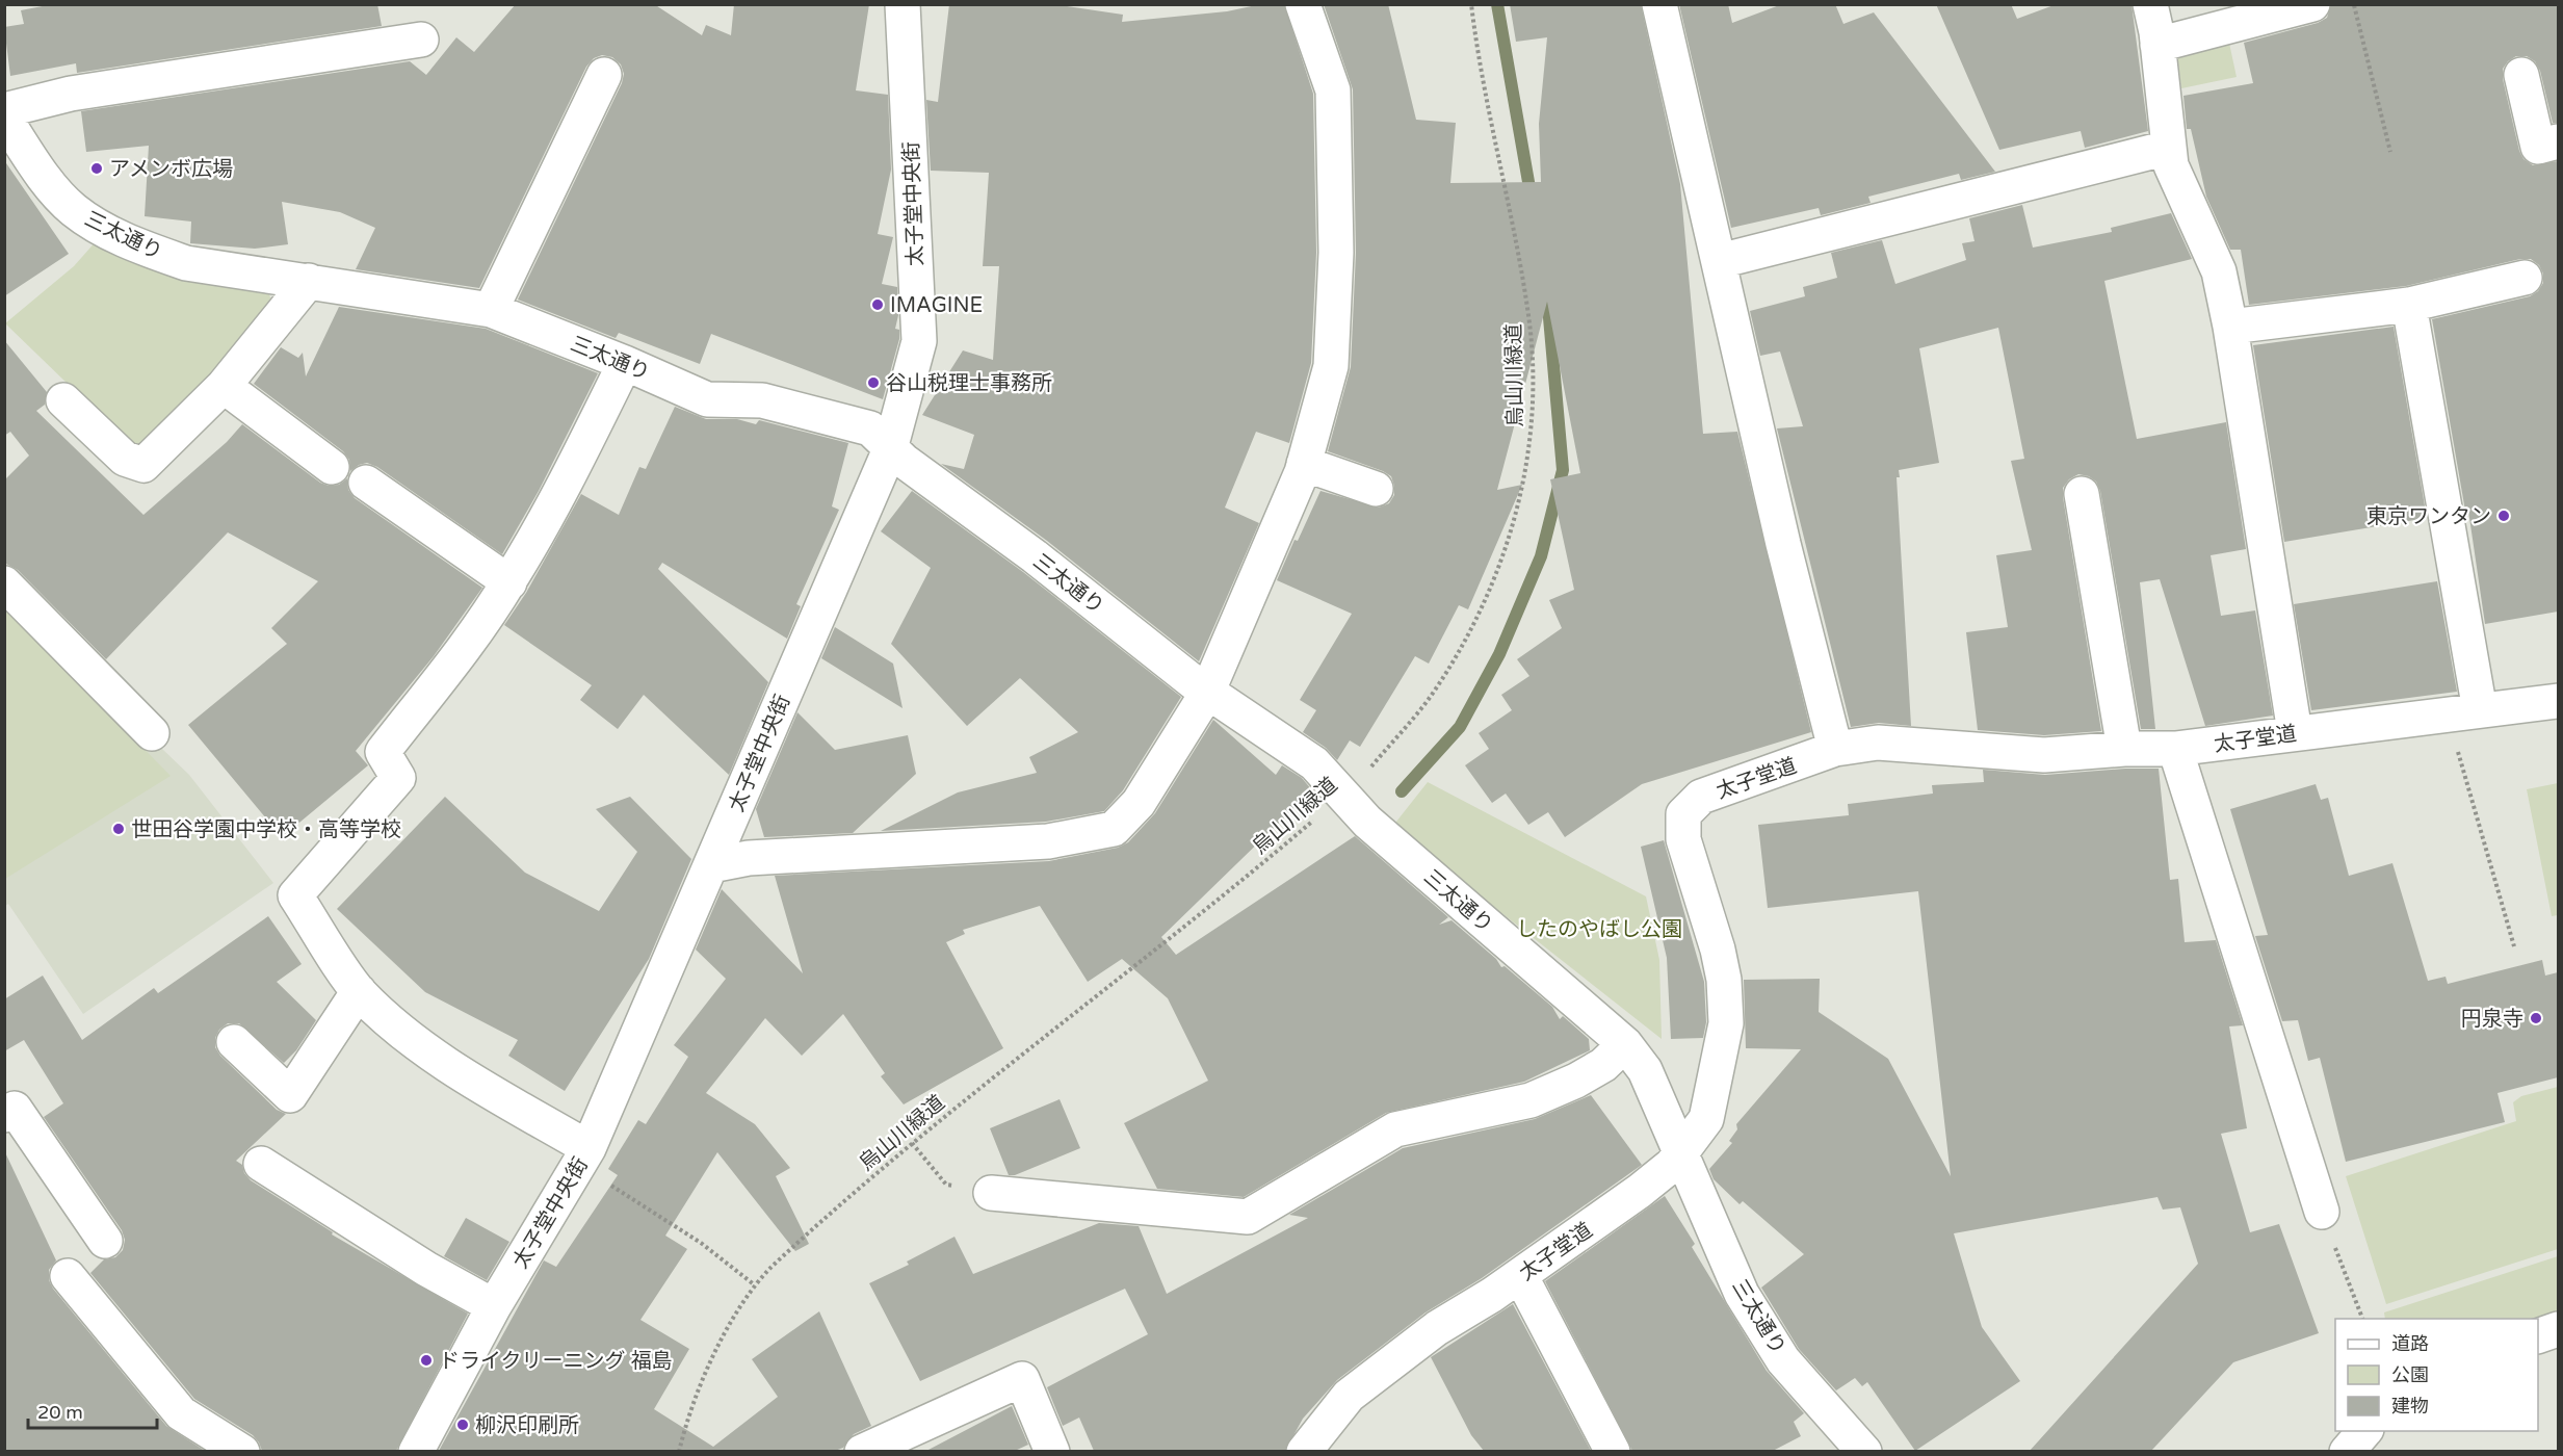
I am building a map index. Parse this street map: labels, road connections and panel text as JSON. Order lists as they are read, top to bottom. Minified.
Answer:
{"streets":{"street":["太子堂中央街","三太通り","太子堂道"],"path":["烏山川緑道"]},"crossings":[["太子堂中央街","三太通り"],["三太通り","烏山川緑道"],["三太通り","太子堂道"]],"parks":["したのやばし公園"],"places":["アメンボ広場","IMAGINE","谷山税理士事務所","東京ワンタン","世田谷学園中学校・高等学校","円泉寺","ドライクリーニング 福島","柳沢印刷所"],"legend":["道路","公園","建物"],"scale_bar":"20 m"}
